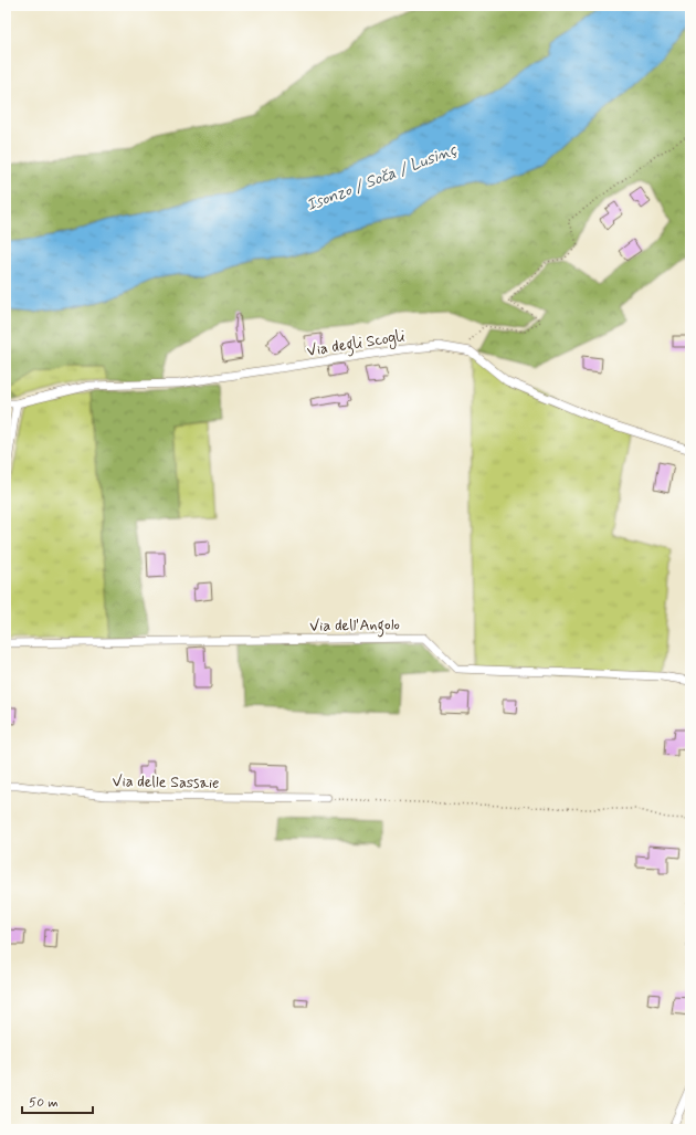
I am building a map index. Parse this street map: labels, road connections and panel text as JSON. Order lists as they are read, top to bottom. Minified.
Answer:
{"streets":{"street":["Via degli Scogli","Via dell'Angolo","Via delle Sassaie"]},"water":["Isonzo / Soča / Lusinç"],"scale_bar":"50 m"}
